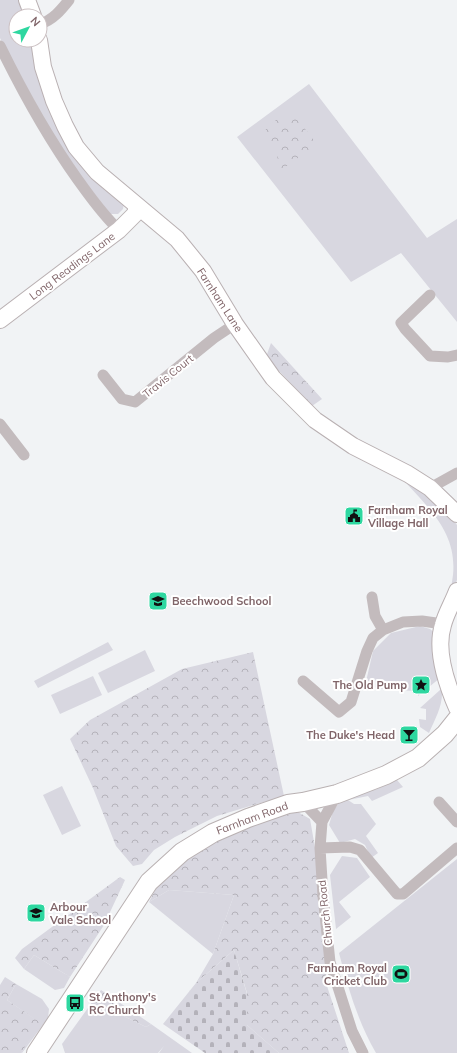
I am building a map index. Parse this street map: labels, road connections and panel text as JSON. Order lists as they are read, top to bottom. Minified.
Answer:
{"streets":{"main road":["Farnham Road"],"street":["Long Readings Lane","Farnham Lane","Travis Court","Church Road"]},"crossings":[["Long Readings Lane","Farnham Lane"],["Farnham Lane","Travis Court"],["Farnham Road","Church Road"]],"places":{"public building":["Farnham Royal Village Hall"],"school or university":["Beechwood School","Arbour Vale School"],"place":["The Old Pump"],"bar":["The Duke's Head"],"sports":["Farnham Royal Cricket Club"],"bus stop":["St Anthony's RC Church"]},"north":"top right"}
